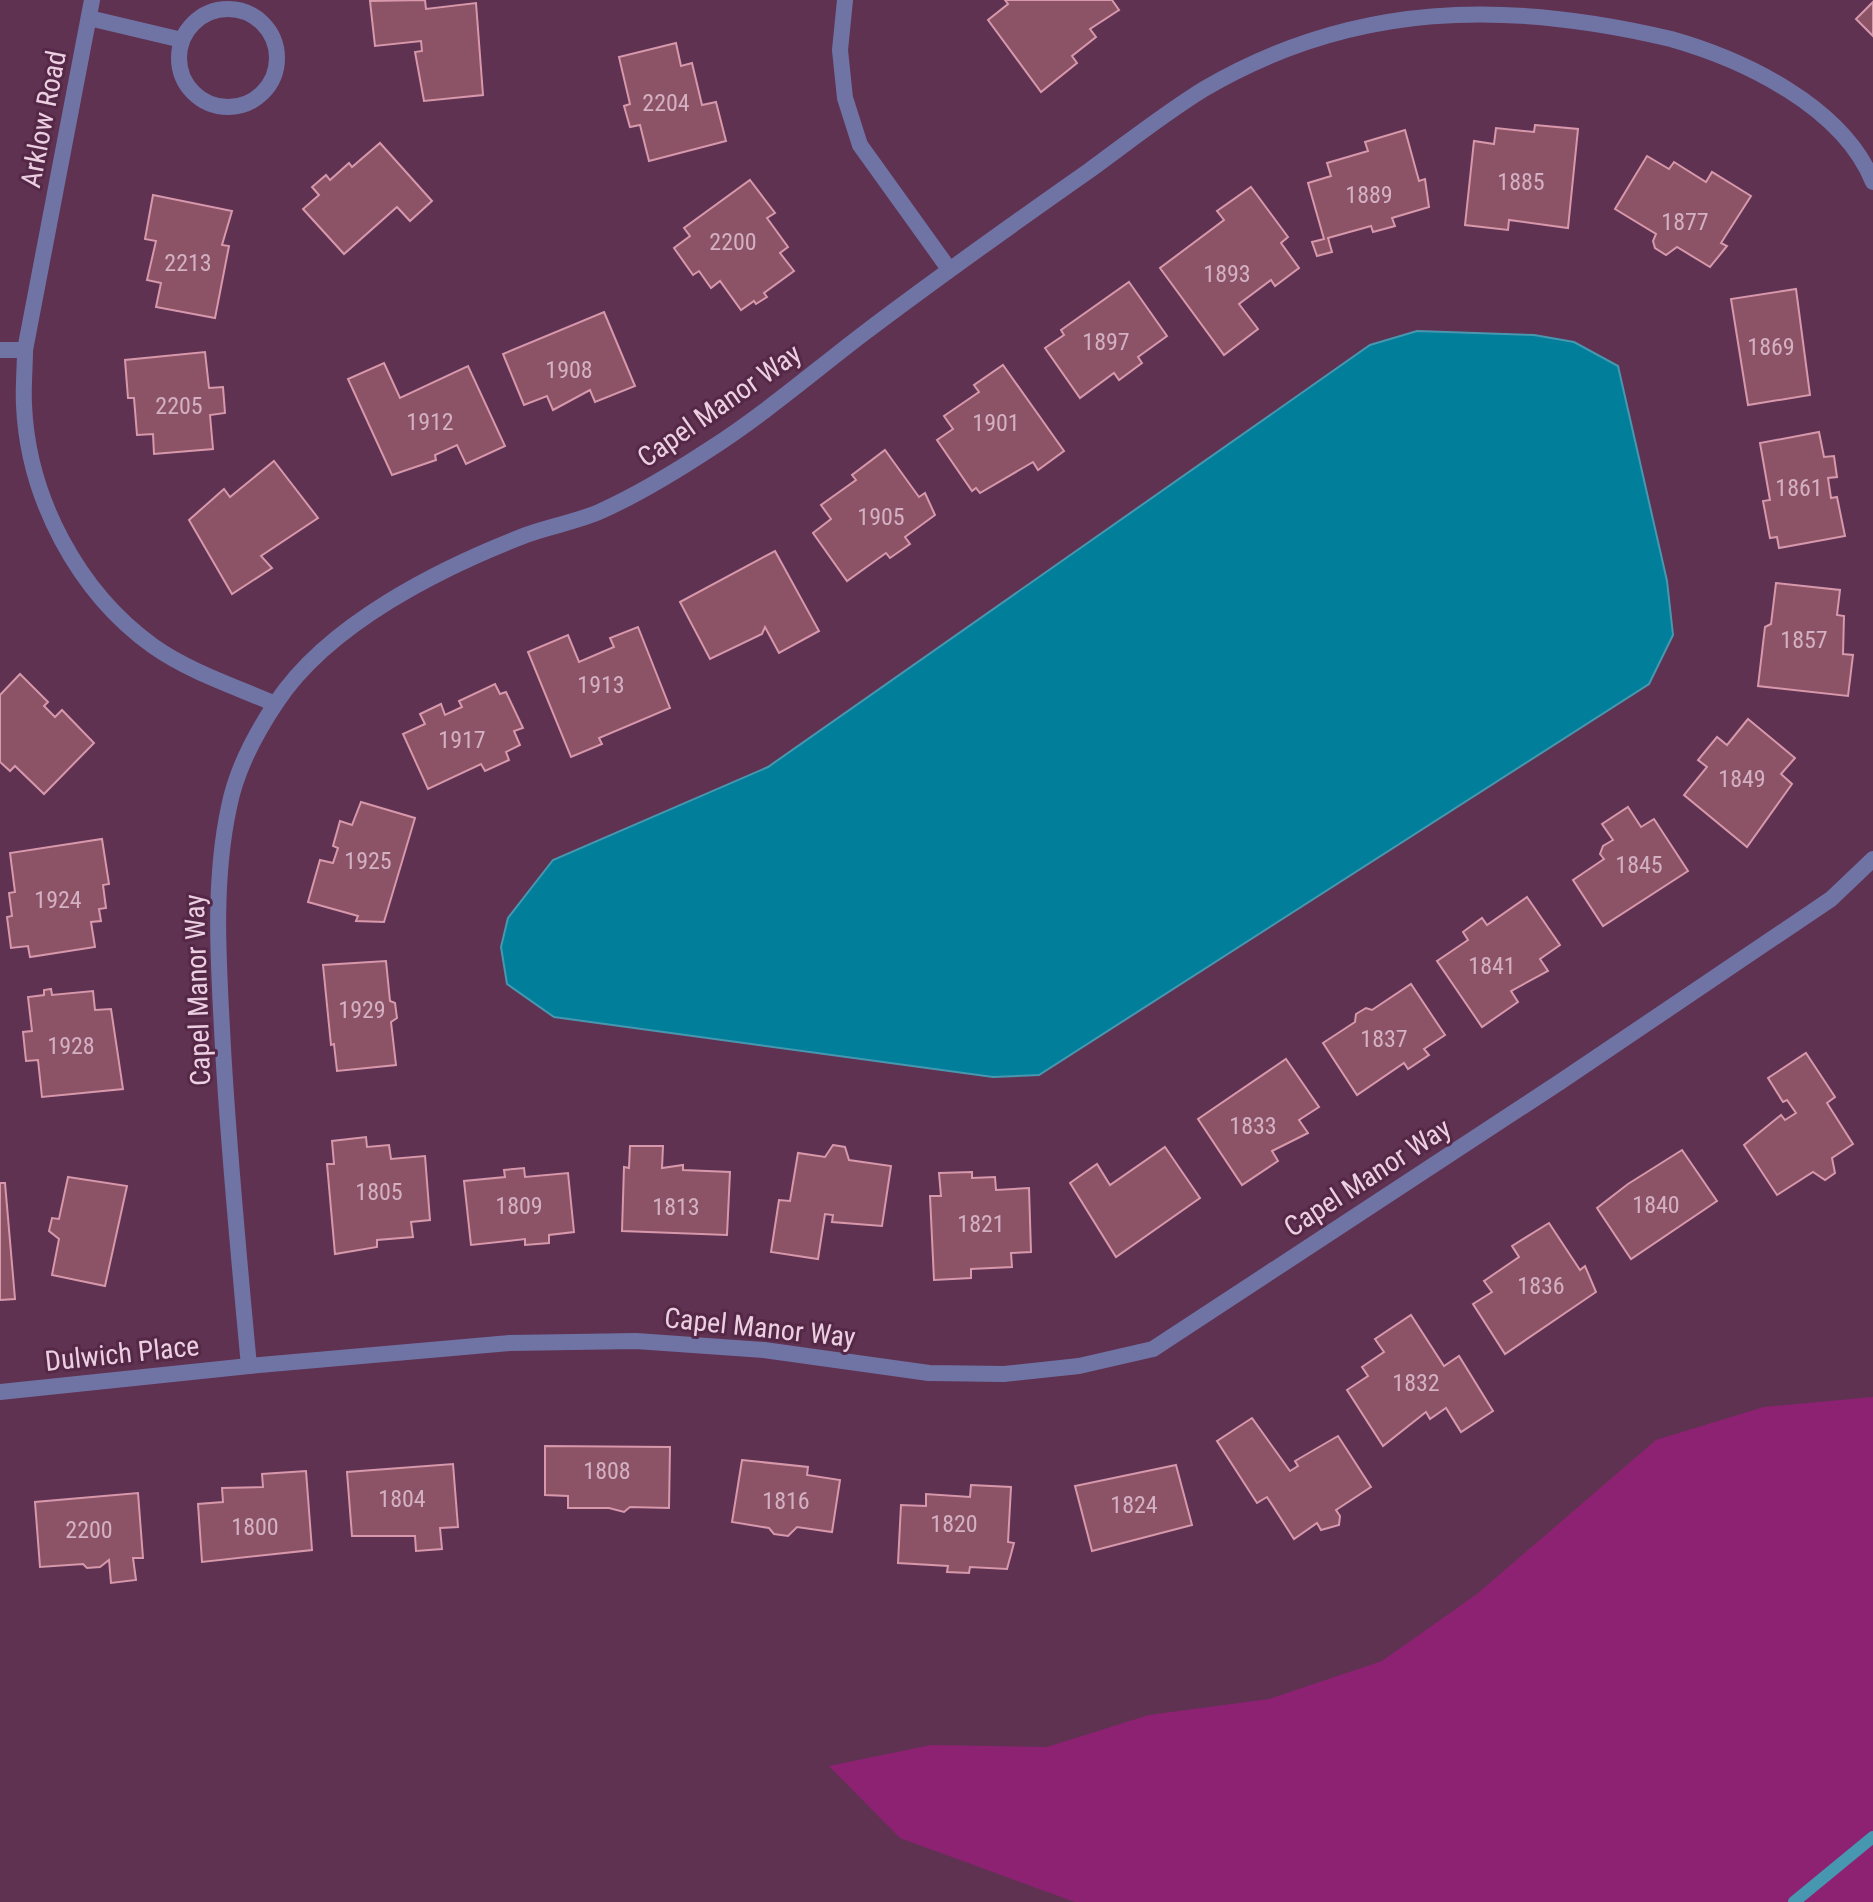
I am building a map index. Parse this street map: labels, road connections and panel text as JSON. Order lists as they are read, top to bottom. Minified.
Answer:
{"streets":{"street":["Arklow Road","Capel Manor Way","Dulwich Place"]},"crossings":[["Arklow Road","Capel Manor Way"],["Capel Manor Way","Dulwich Place"]],"house_numbers":["2204","1885","1889","1877","2200","2213","1893","1897","1869","1908","2205","1912","1901","1861","1905","1857","1913","1917","1849","1925","1845","1924","1841","1929","1837","1928","1833","1805","1840","1809","1813","1821","1836","1832","1808","1804","1816","1824","1820","1800","2200"]}
